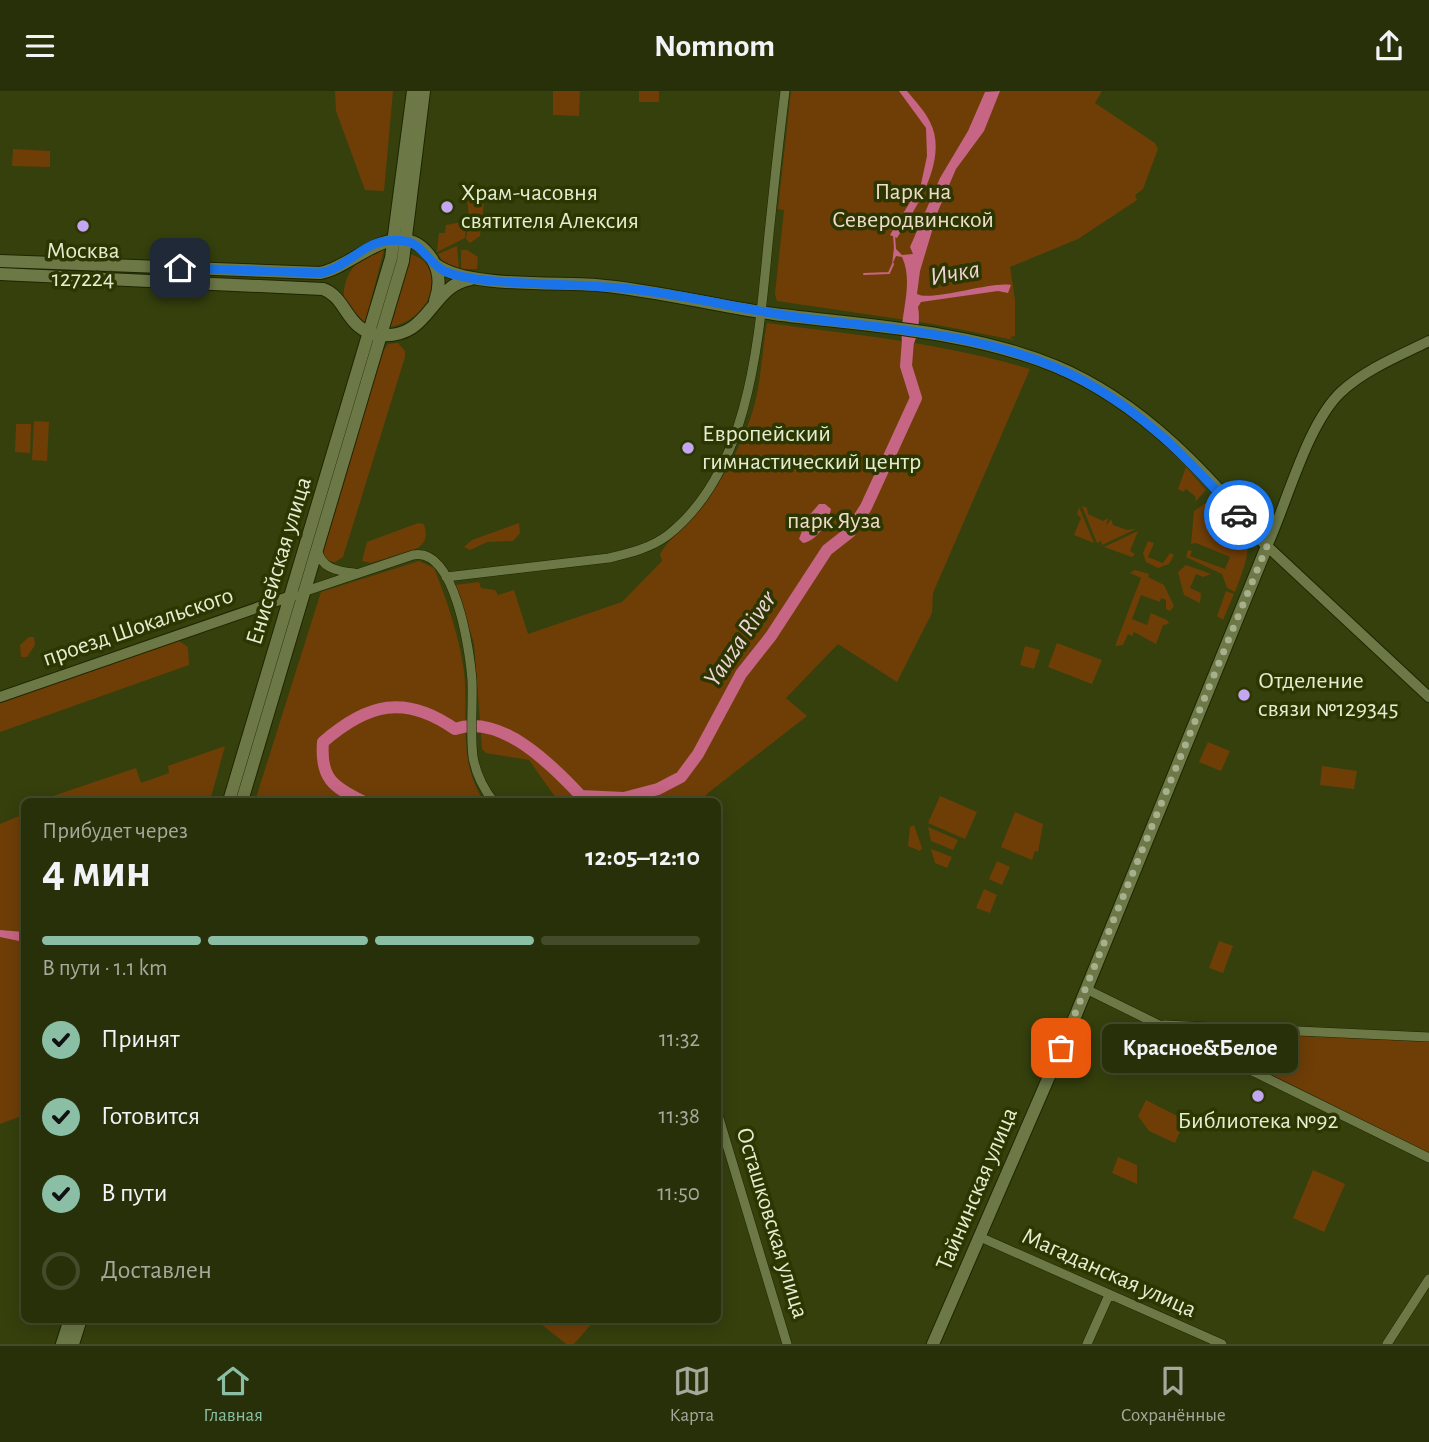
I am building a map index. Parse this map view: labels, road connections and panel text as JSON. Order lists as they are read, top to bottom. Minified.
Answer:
{"streets":{"main road":["Енисейская улица","Тайнинская улица"],"street":["проезд Шокальского","Осташковская улица","Магаданская улица"]},"crossings":[["Енисейская улица","проезд Шокальского"],["Тайнинская улица","Магаданская улица"]],"water":["Ичка","Yauza River"],"parks":["Парк на Северодвинской","парк Яуза"],"places":["Храм-часовня святителя Алексия","Москва 127224","Европейский гимнастический центр","Отделение связи №129345","Красное&Белое","Библиотека №92"],"page":{"header":"Nomnom","heading":["4 мин","Прибудет через","12:05–12:10"],"bar":"В пути · 1.1 km","list":[["Принят","11:32"],["Готовится","11:38"],["В пути","11:50"],"Доставлен"],"bubble":"Красное&Белое","tabs":["Главная","Карта","Сохранённые"]}}
